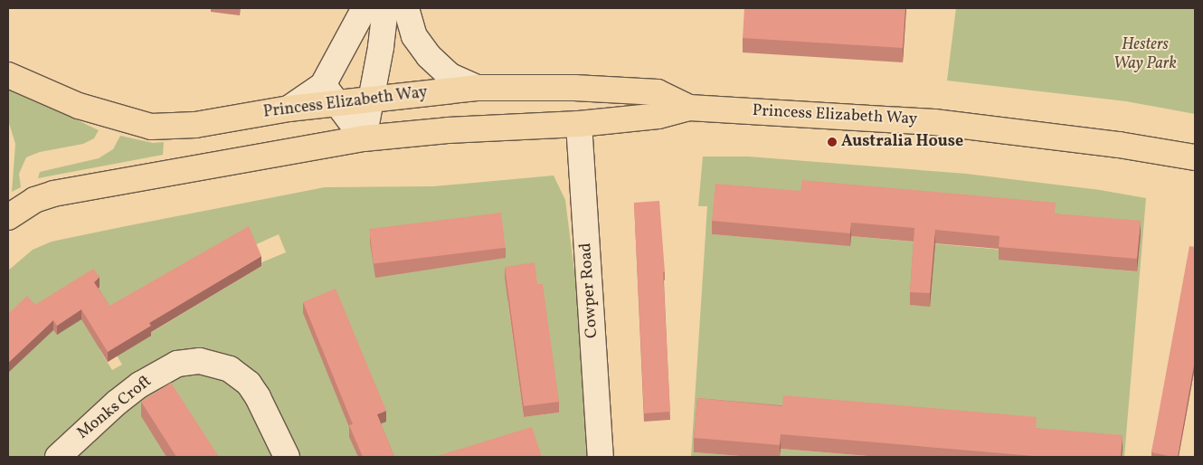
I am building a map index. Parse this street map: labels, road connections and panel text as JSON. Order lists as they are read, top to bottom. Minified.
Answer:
{"streets":{"main road":["Princess Elizabeth Way"],"street":["Cowper Road","Monks Croft"]},"crossings":[["Princess Elizabeth Way","Cowper Road"]],"parks":["Hesters Way Park"],"places":["Australia House"]}
